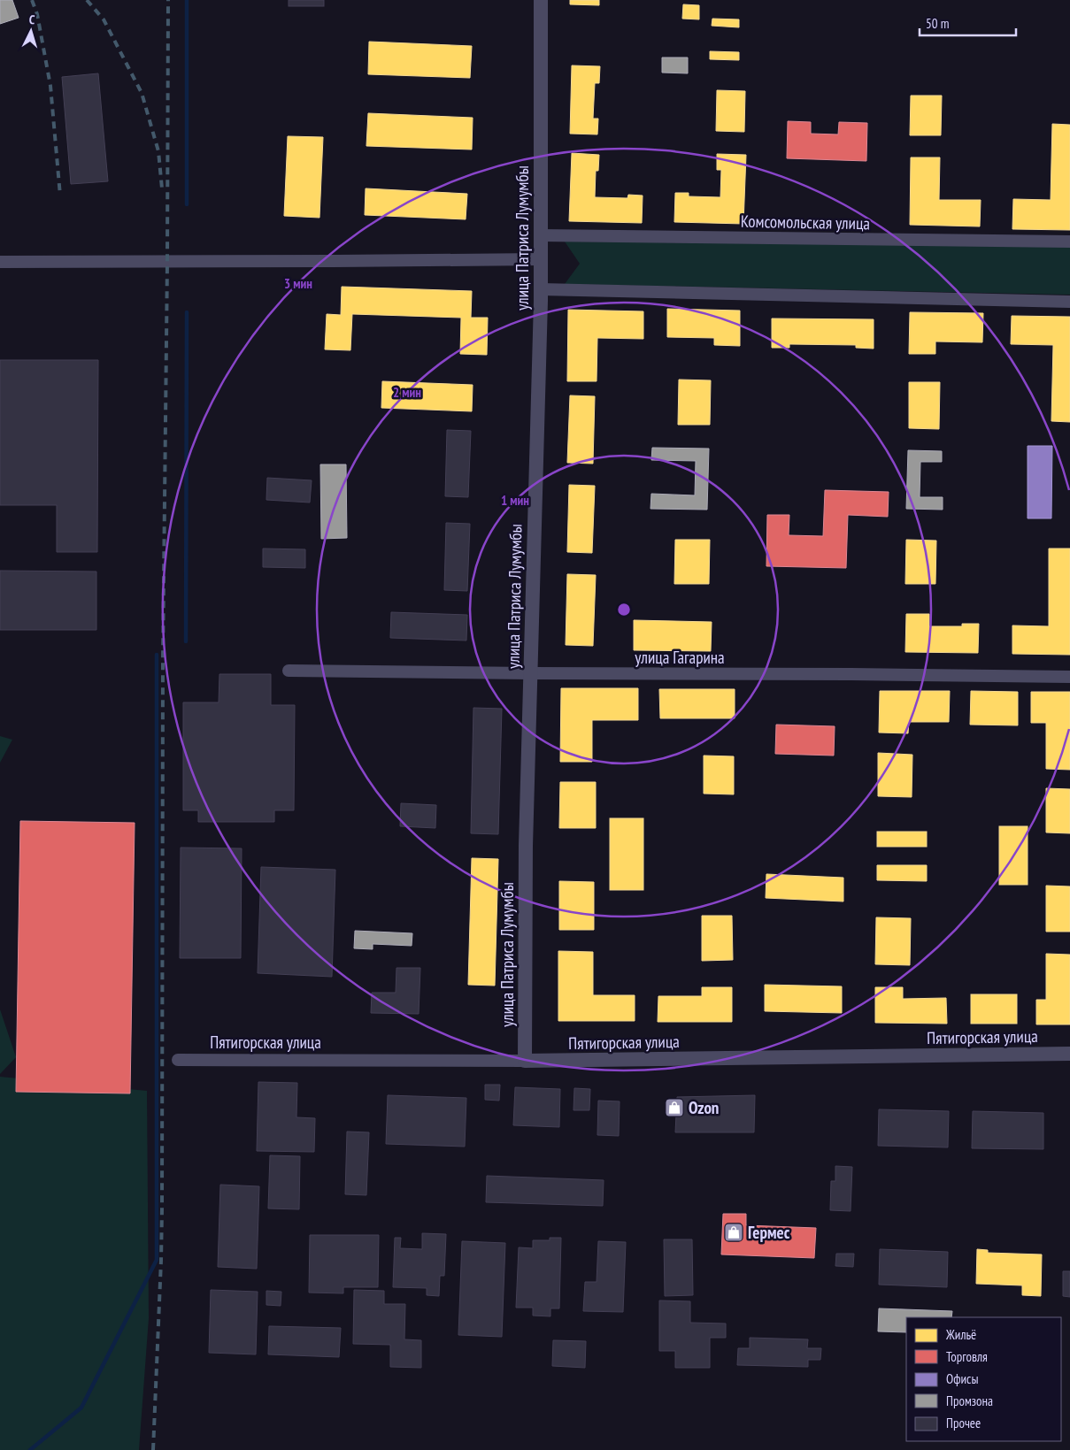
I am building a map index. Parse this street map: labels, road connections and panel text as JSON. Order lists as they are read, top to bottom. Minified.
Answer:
{"streets":{"street":["Комсомольская улица","улица Патриса Лумумбы","улица Гагарина","Пятигорская улица"]},"crossings":[["Комсомольская улица","улица Патриса Лумумбы"],["улица Патриса Лумумбы","улица Гагарина"],["улица Патриса Лумумбы","Пятигорская улица"]],"places":{"shop":["Ozon","Гермес"]},"legend":["Жильё","Торговля","Офисы","Промзона","Прочее"],"scale_bar":"50 m","north":"top","rings":["3 мин","2 мин","1 мин"]}
